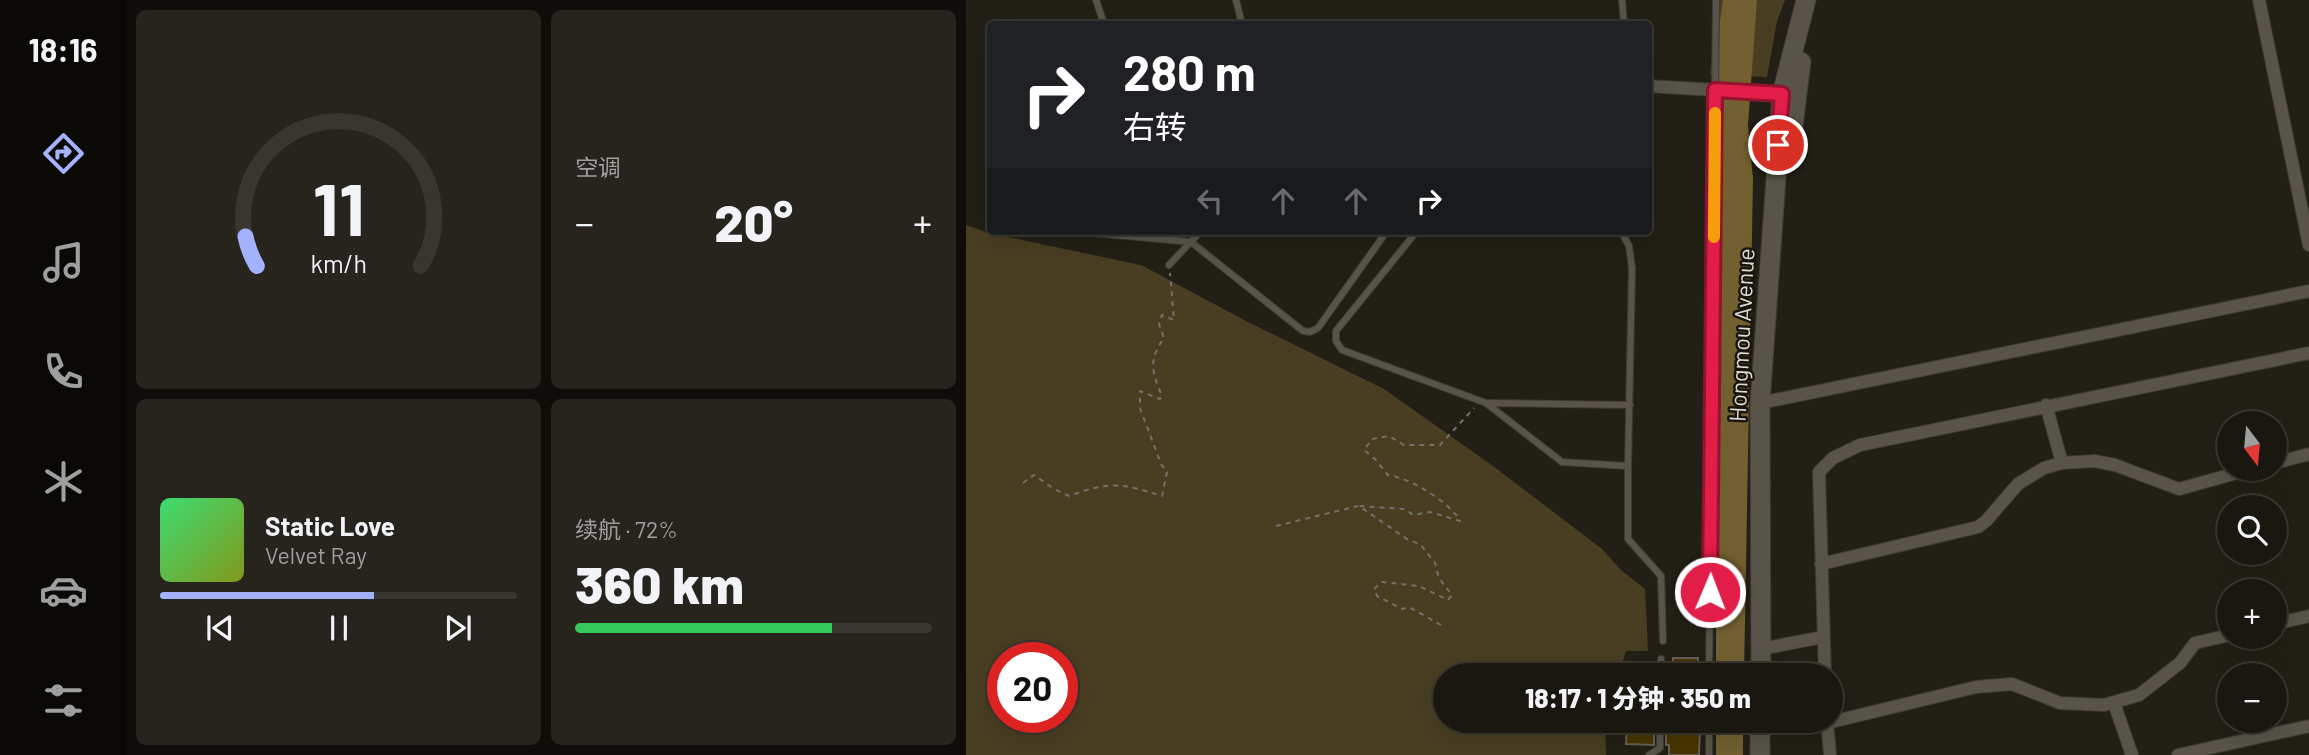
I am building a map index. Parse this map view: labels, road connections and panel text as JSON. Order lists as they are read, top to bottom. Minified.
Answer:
{"streets":{"main road":["Hongmou Avenue"]},"north":"bottom","page":{"tabs":"18:16","tile":["空调",["续航 · 72%","360 km"]],"turn":["280 m","右转"],"heat":["−","20°","+"],"map_buttons":["+","−"],"song":["Static Love","Velvet Ray"],"limit":"20","trip":"18:17 · 1 分钟 · 350 m","gauge":["11","km/h"]}}
